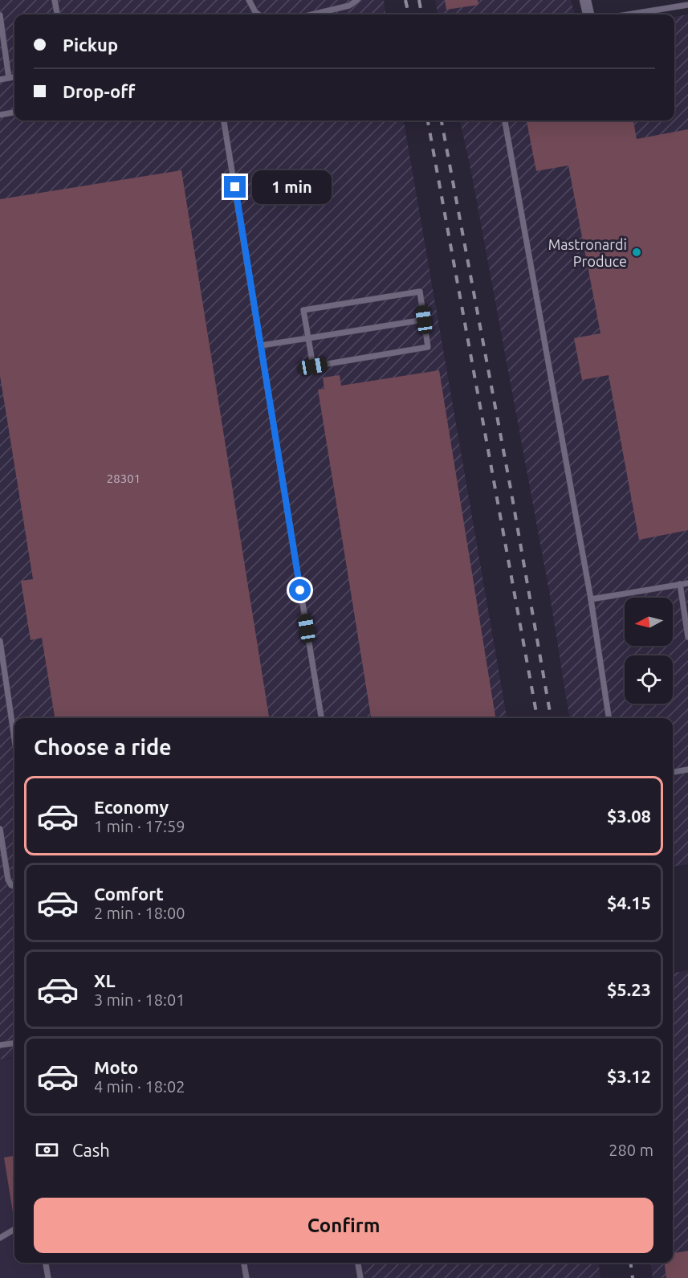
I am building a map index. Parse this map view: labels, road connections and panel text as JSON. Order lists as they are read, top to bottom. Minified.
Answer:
{"places":["Mastronardi Produce"],"house_numbers":["28301"],"north":"left","page":{"banner":["Pickup","Drop-off"],"bubble":"1 min","heading":"Choose a ride","list":[{"name":"Economy","note":"1 min · 17:59","value":"$3.08"},{"name":"Comfort","note":"2 min · 18:00","value":"$4.15"},{"name":"XL","note":"3 min · 18:01","value":"$5.23"},{"name":"Moto","note":"4 min · 18:02","value":"$3.12"}],"pay":["Cash","280 m"],"buttons":"Confirm"}}
